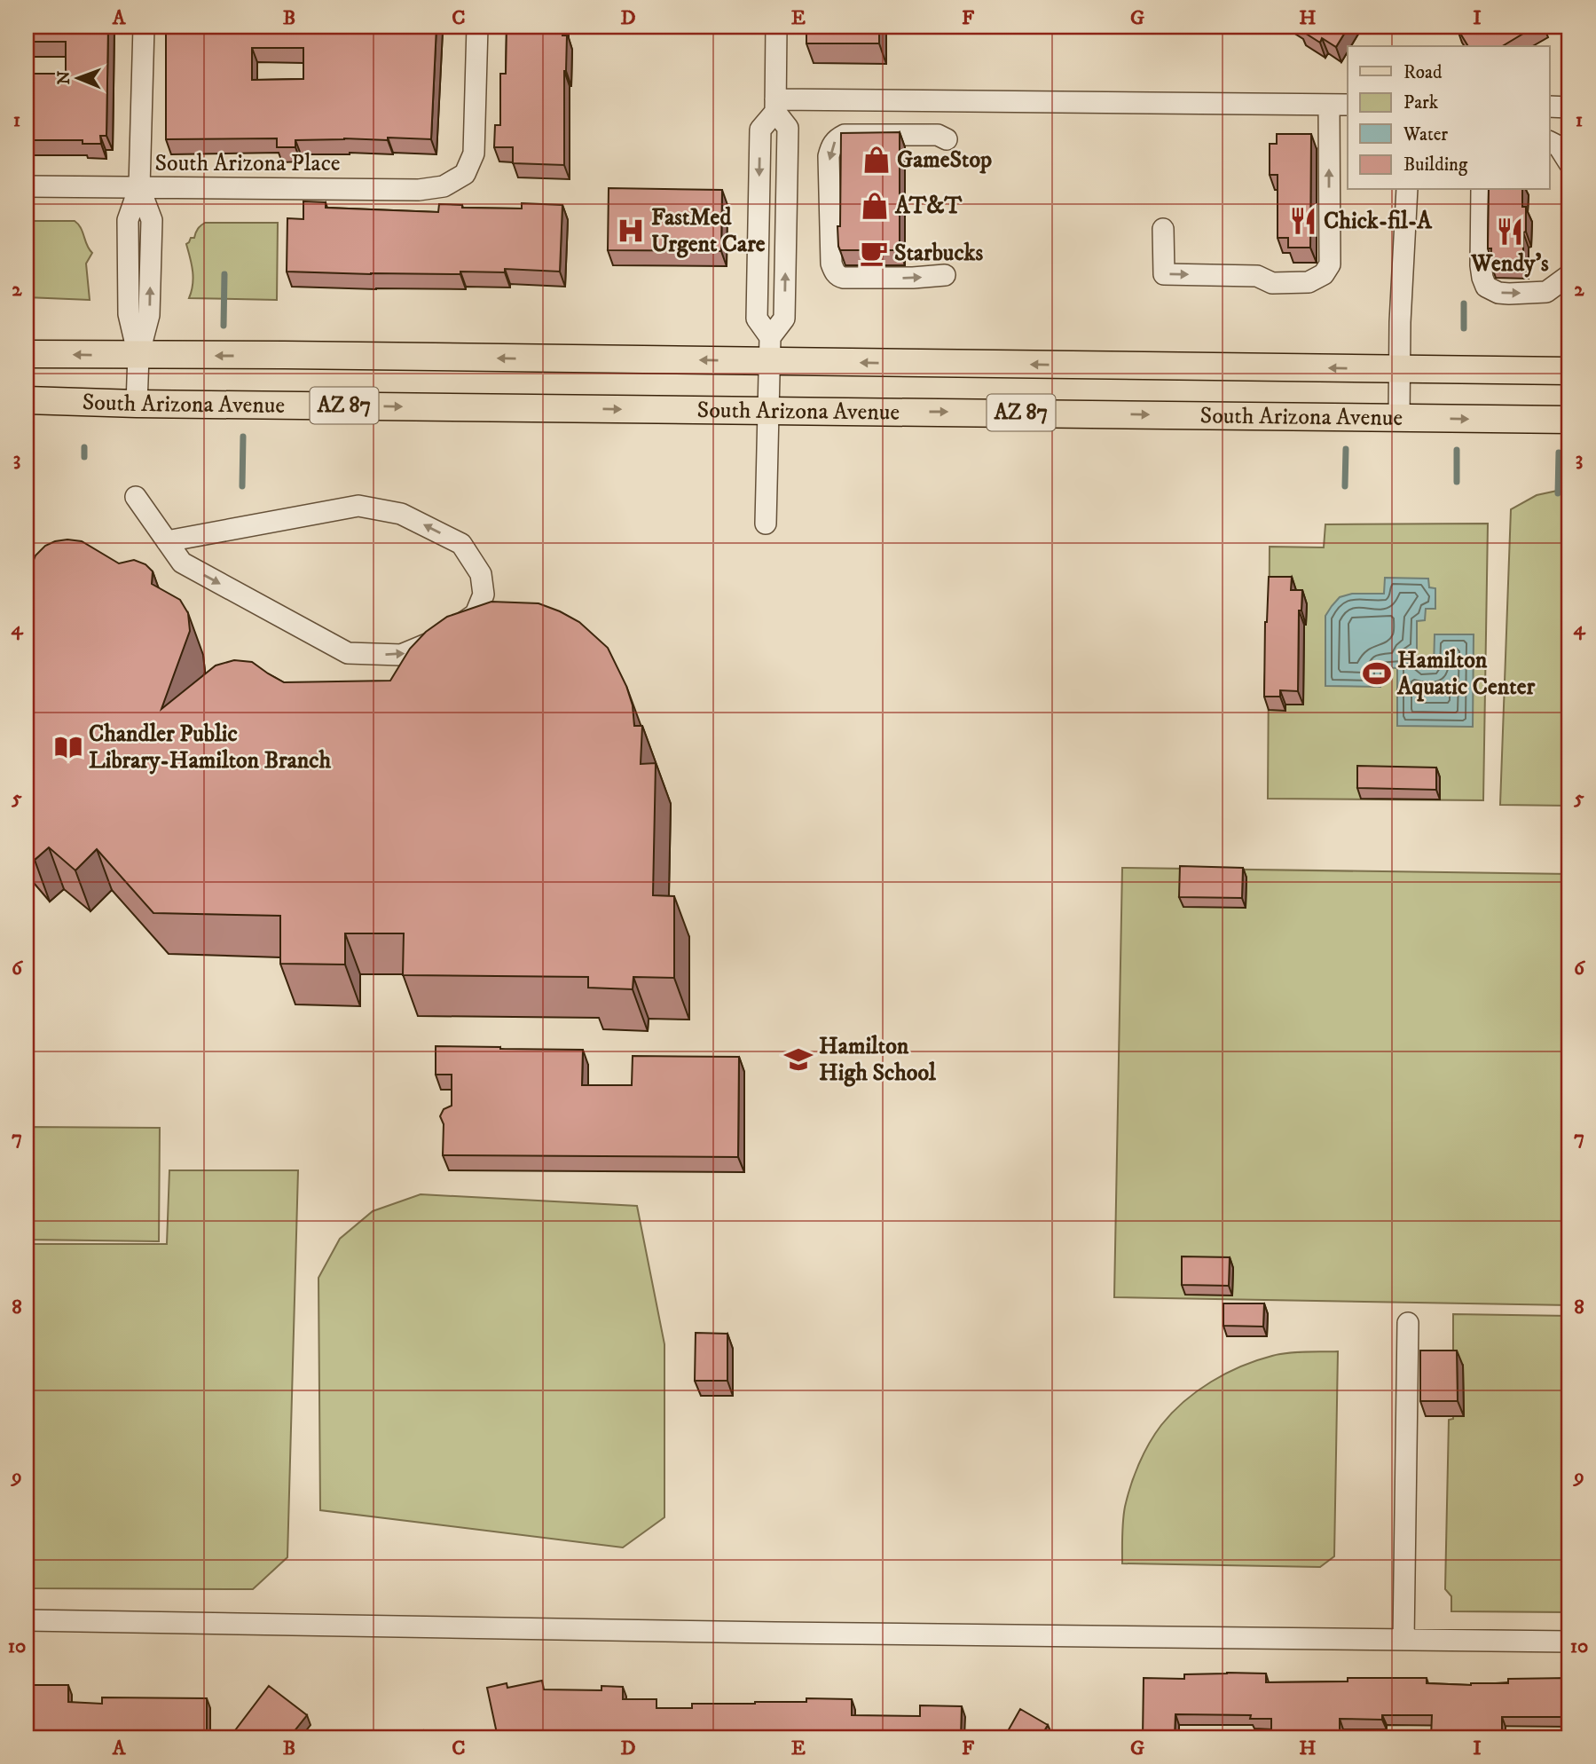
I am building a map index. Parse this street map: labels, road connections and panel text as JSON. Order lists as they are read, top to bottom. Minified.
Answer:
{"streets":{"main road":["South Arizona Avenue","AZ 87"],"street":["South Arizona Place"]},"places":{"shop":["GameStop","AT&T"],"restaurant":["Chick-fil-A","Wendy's"],"hospital":["FastMed Urgent Care"],"cafe":["Starbucks"],"sports":["Hamilton Aquatic Center"],"library":["Chandler Public Library-Hamilton Branch"],"school or university":["Hamilton High School"]},"legend":["Road","Park","Water","Building"],"north":"left","grid":{"columns":["A","B","C","D","E","F","G","H","I"],"rows":["1","2","3","4","5","6","7","8","9","10"]}}
